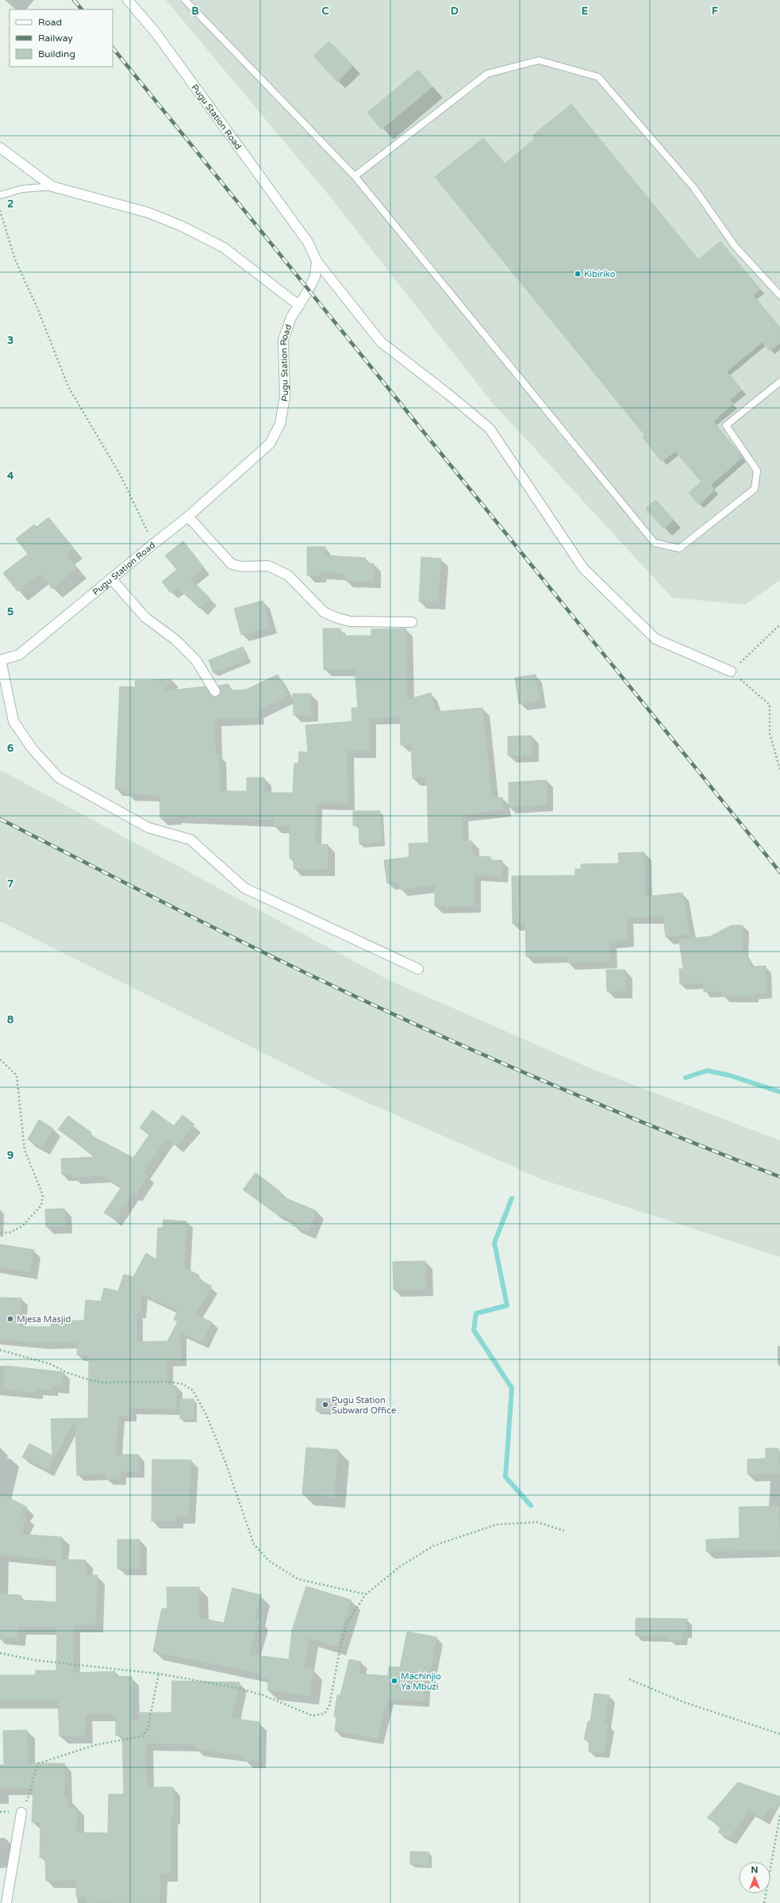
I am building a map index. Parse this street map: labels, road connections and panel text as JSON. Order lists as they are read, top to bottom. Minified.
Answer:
{"streets":{"street":["Pugu Station Road"]},"places":["Kibiriko","Mjesa Masjid","Pugu Station Subward Office","Machinjio Ya Mbuzi"],"legend":["Road","Railway","Building"],"north":"top","grid":{"columns":["B","C","D","E","F"],"rows":["2","3","4","5","6","7","8","9"]}}
